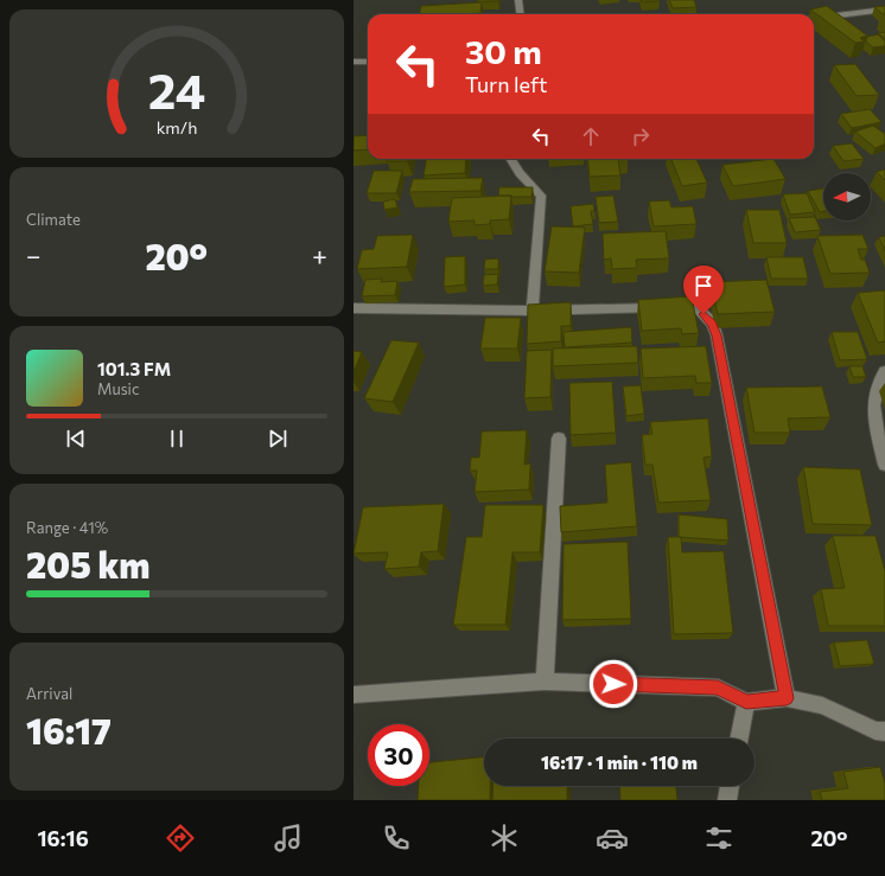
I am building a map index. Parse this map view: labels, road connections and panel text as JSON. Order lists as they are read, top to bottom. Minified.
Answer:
{"north":"left","page":{"turn":["30 m","Turn left"],"tile":["Climate",["Range · 41%","205 km"],["Arrival","16:17"]],"heat":["−","20°","+"],"song":["101.3 FM","Music"],"limit":"30","trip":"16:17 · 1 min · 110 m","tabs":["16:16","20°"],"gauge":["24","km/h"]}}
